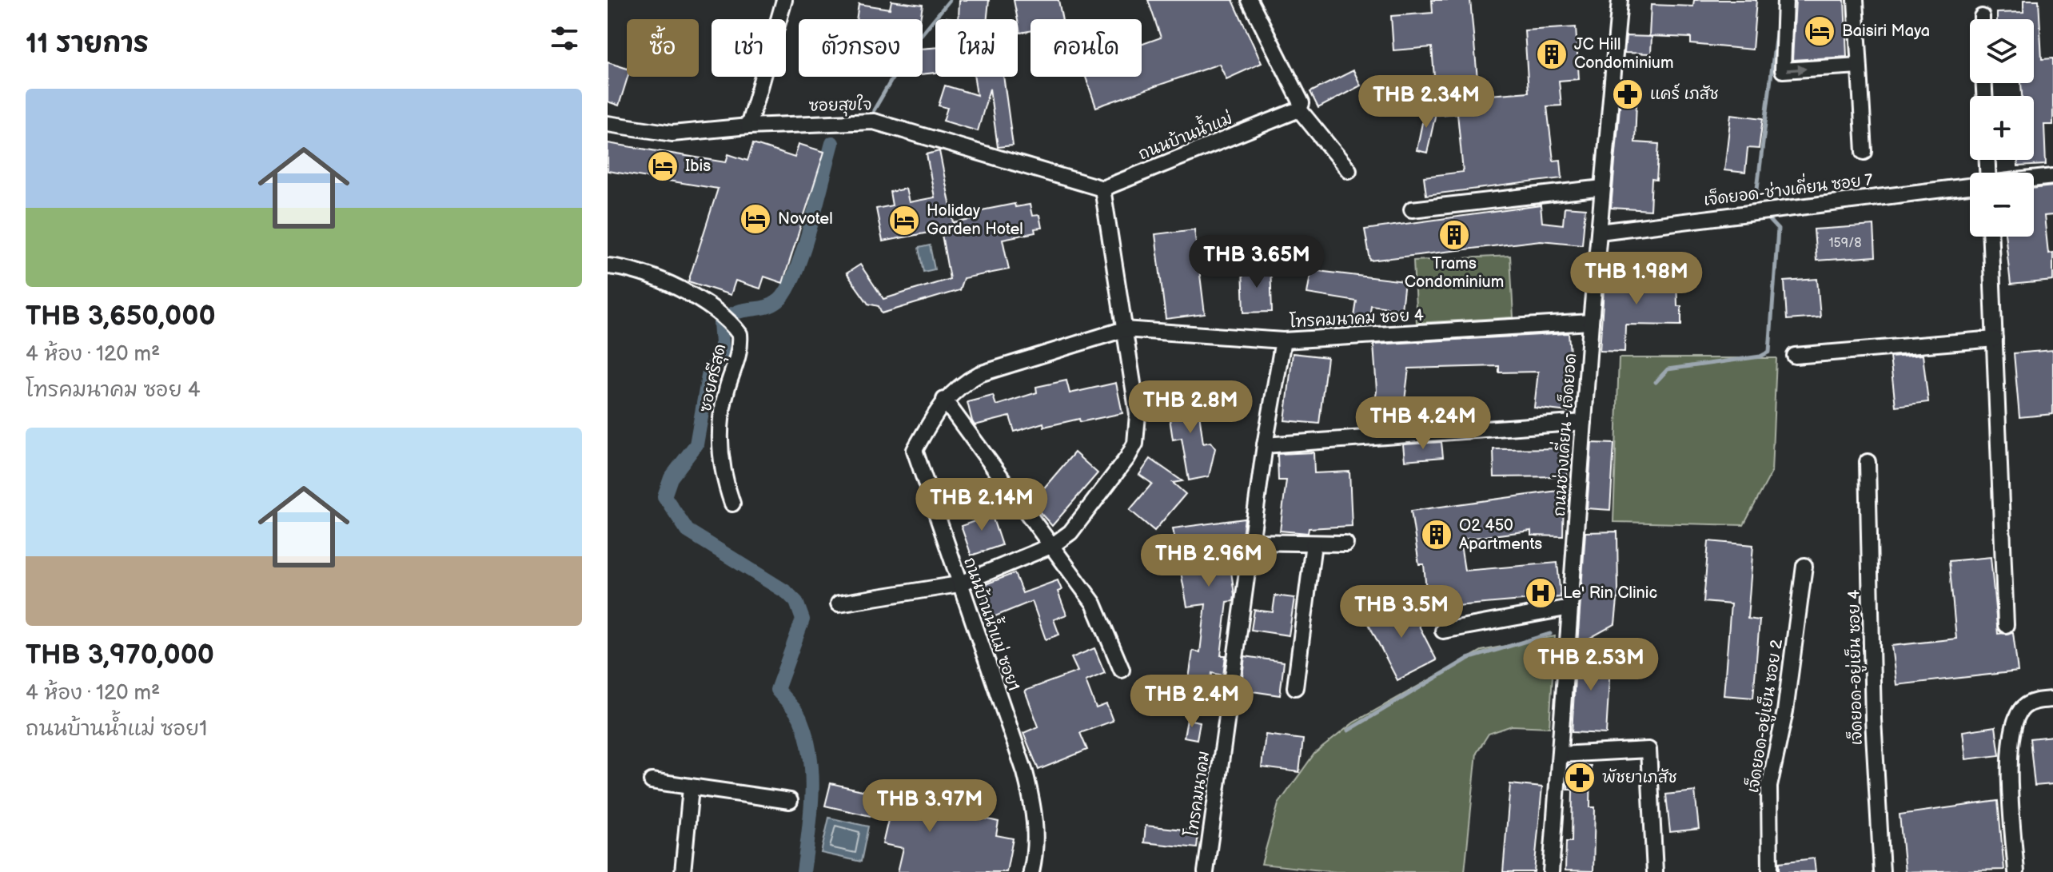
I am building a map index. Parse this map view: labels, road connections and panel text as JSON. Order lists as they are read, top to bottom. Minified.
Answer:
{"streets":{"street":["ซอยสุขใจ","ถนนบ้านน้ำแม่","เจ็ดยอด-ช่างเคี่ยน ซอย 7","โทรคมนาคม ซอย 4","ซอยศรีสุด","ถนนช่างเคี่ยน - เจ็ดยอด","ถนนบ้านน้ำแม่ ซอย1","เจ็ดยอด-อยู่เย็น ซอย 4","เจ็ดยอด-อยู่เย็น ซอย 2","โทรคมนาคม"]},"crossings":[["ซอยสุขใจ","ถนนบ้านน้ำแม่"],["เจ็ดยอด-ช่างเคี่ยน ซอย 7","ถนนช่างเคี่ยน - เจ็ดยอด"],["โทรคมนาคม ซอย 4","ถนนช่างเคี่ยน - เจ็ดยอด"],["โทรคมนาคม ซอย 4","ถนนบ้านน้ำแม่ ซอย1"],["โทรคมนาคม ซอย 4","โทรคมนาคม"]],"places":{"hotel":["Baisiri Maya","Ibis","Novotel","Holiday Garden Hotel"],"building":["JC Hill Condominium","Trams Condominium","O2 450 Apartments"],"pharmacy":["แคร์ เภสัช","พัชยาเภสัช"],"hospital":["Le' Rin Clinic"]},"house_numbers":["159/8"],"page":{"heading":"11 รายการ","map_buttons":["+","−"],"chip":["ซื้อ","เช่า","ตัวกรอง","ใหม่","คอนโด"],"price":["THB 2.34M","THB 3.65M","THB 1.98M","THB 2.8M","THB 4.24M","THB 2.14M","THB 2.96M","THB 3.5M","THB 2.53M","THB 2.4M","THB 3.97M"],"list":[{"name":"THB 3,650,000","note":"4 ห้อง · 120 m² · โทรคมนาคม ซอย 4"},{"name":"THB 3,970,000","note":"4 ห้อง · 120 m² · ถนนบ้านน้ำแม่ ซอย1"}]}}
